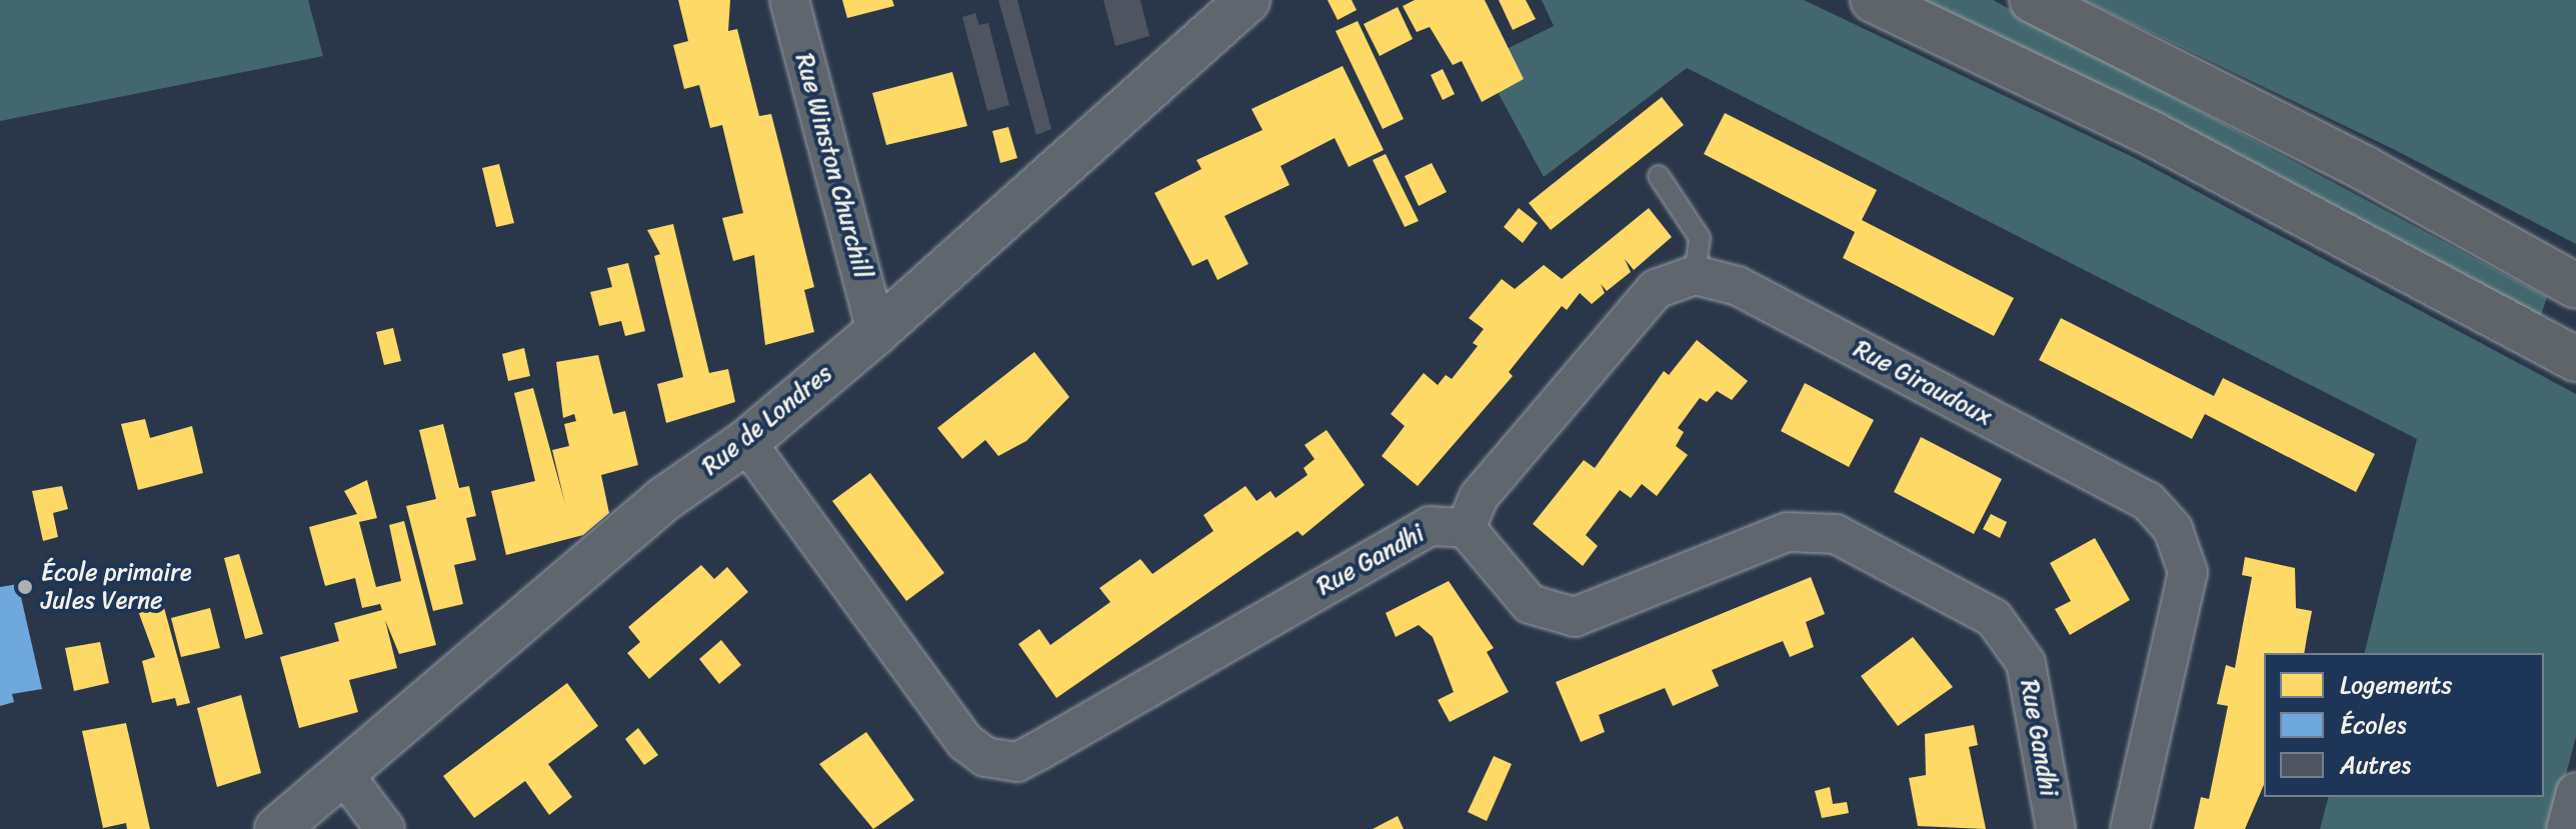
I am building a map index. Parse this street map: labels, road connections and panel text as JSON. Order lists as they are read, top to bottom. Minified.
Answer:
{"streets":{"street":["Rue Winston Churchill","Rue Giraudoux","Rue de Londres","Rue Gandhi"]},"crossings":[["Rue Winston Churchill","Rue de Londres"],["Rue de Londres","Rue Gandhi"]],"places":["École primaire Jules Verne"],"legend":["Logements","Écoles","Autres"]}
